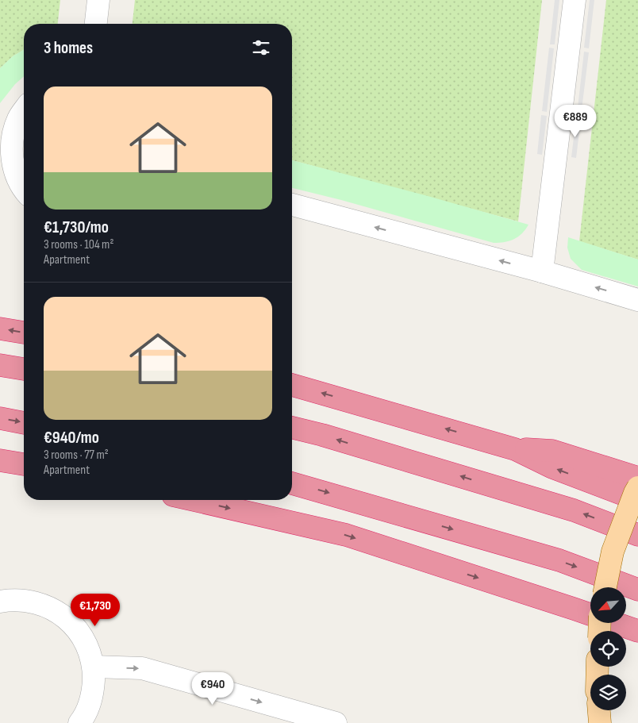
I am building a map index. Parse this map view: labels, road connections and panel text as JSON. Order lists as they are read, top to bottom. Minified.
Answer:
{"north":"bottom left","page":{"heading":"3 homes","list":[{"name":"€1,730/mo","note":"3 rooms · 104 m² · Apartment"},{"name":"€940/mo","note":"3 rooms · 77 m² · Apartment"}],"price":["€889","€1,730","€940"]}}
